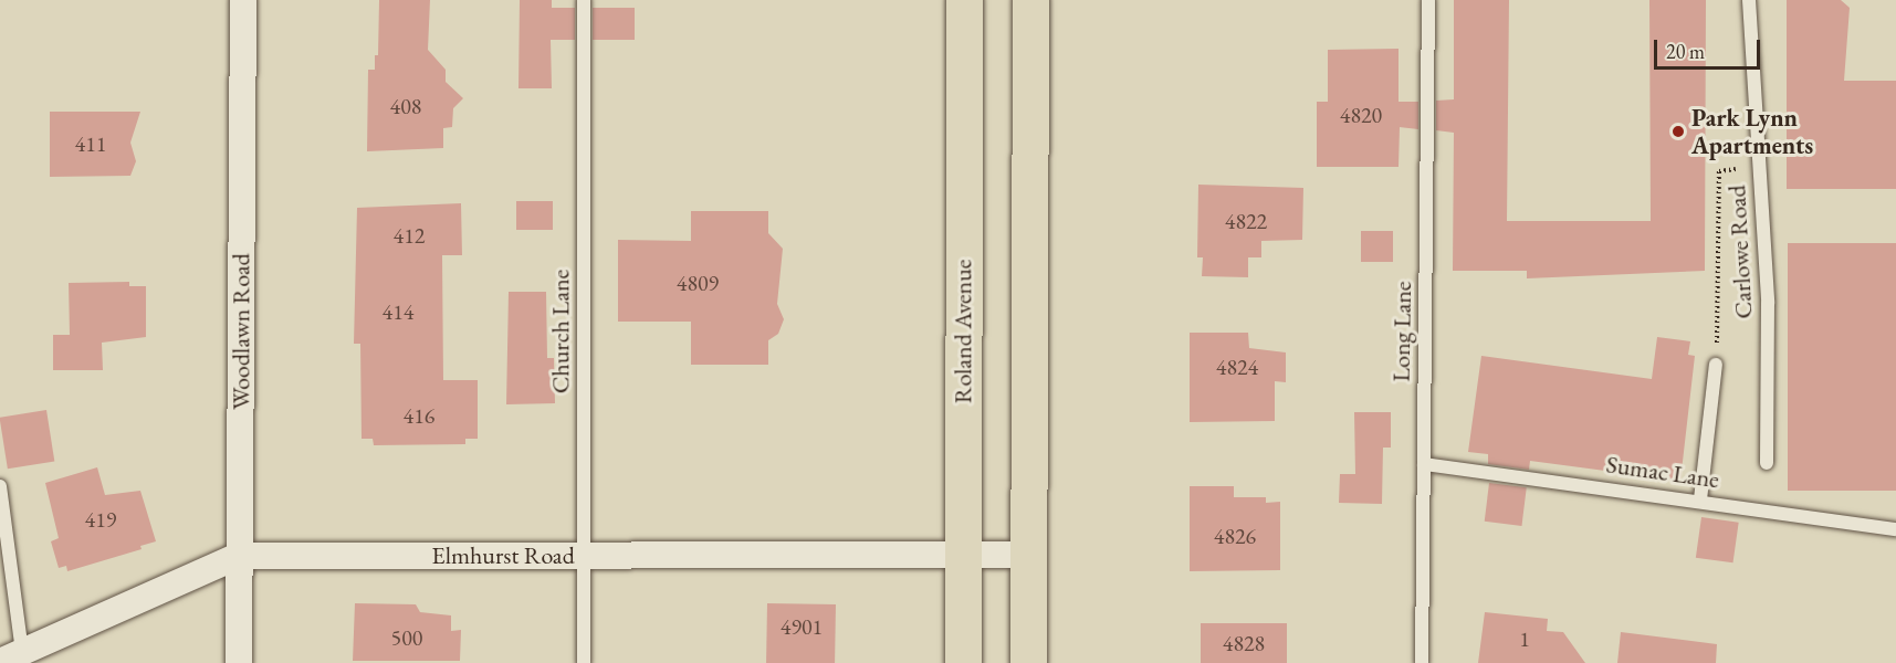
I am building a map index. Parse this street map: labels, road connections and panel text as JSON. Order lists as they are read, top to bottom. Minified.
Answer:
{"streets":{"main road":["Roland Avenue"],"street":["Woodlawn Road","Elmhurst Road"],"lane":["Carlowe Road","Church Lane","Long Lane","Sumac Lane"]},"crossings":[["Woodlawn Road","Elmhurst Road"],["Church Lane","Elmhurst Road"],["Roland Avenue","Elmhurst Road"],["Long Lane","Sumac Lane"]],"places":["Park Lynn Apartments"],"house_numbers":["408","4820","411","4822","412","4809","414","4824","416","419","4826","4901","500","1","4828"],"scale_bar":"20 m"}
